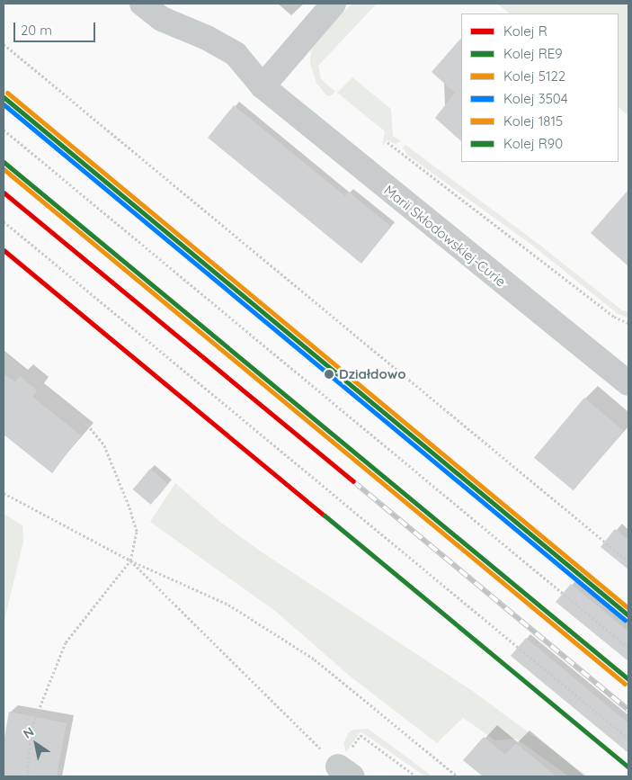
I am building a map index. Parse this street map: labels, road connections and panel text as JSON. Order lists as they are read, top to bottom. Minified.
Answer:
{"streets":{"street":["Marii Skłodowskiej-Curie"]},"places":["Działdowo"],"lines":["rail line 1815","rail line RE9","rail line 3504","rail line 5122","rail line R","rail line R90"],"legend":["Kolej R","Kolej RE9","Kolej 5122","Kolej 3504","Kolej 1815","Kolej R90"],"scale_bar":"20 m","north":"top left"}
